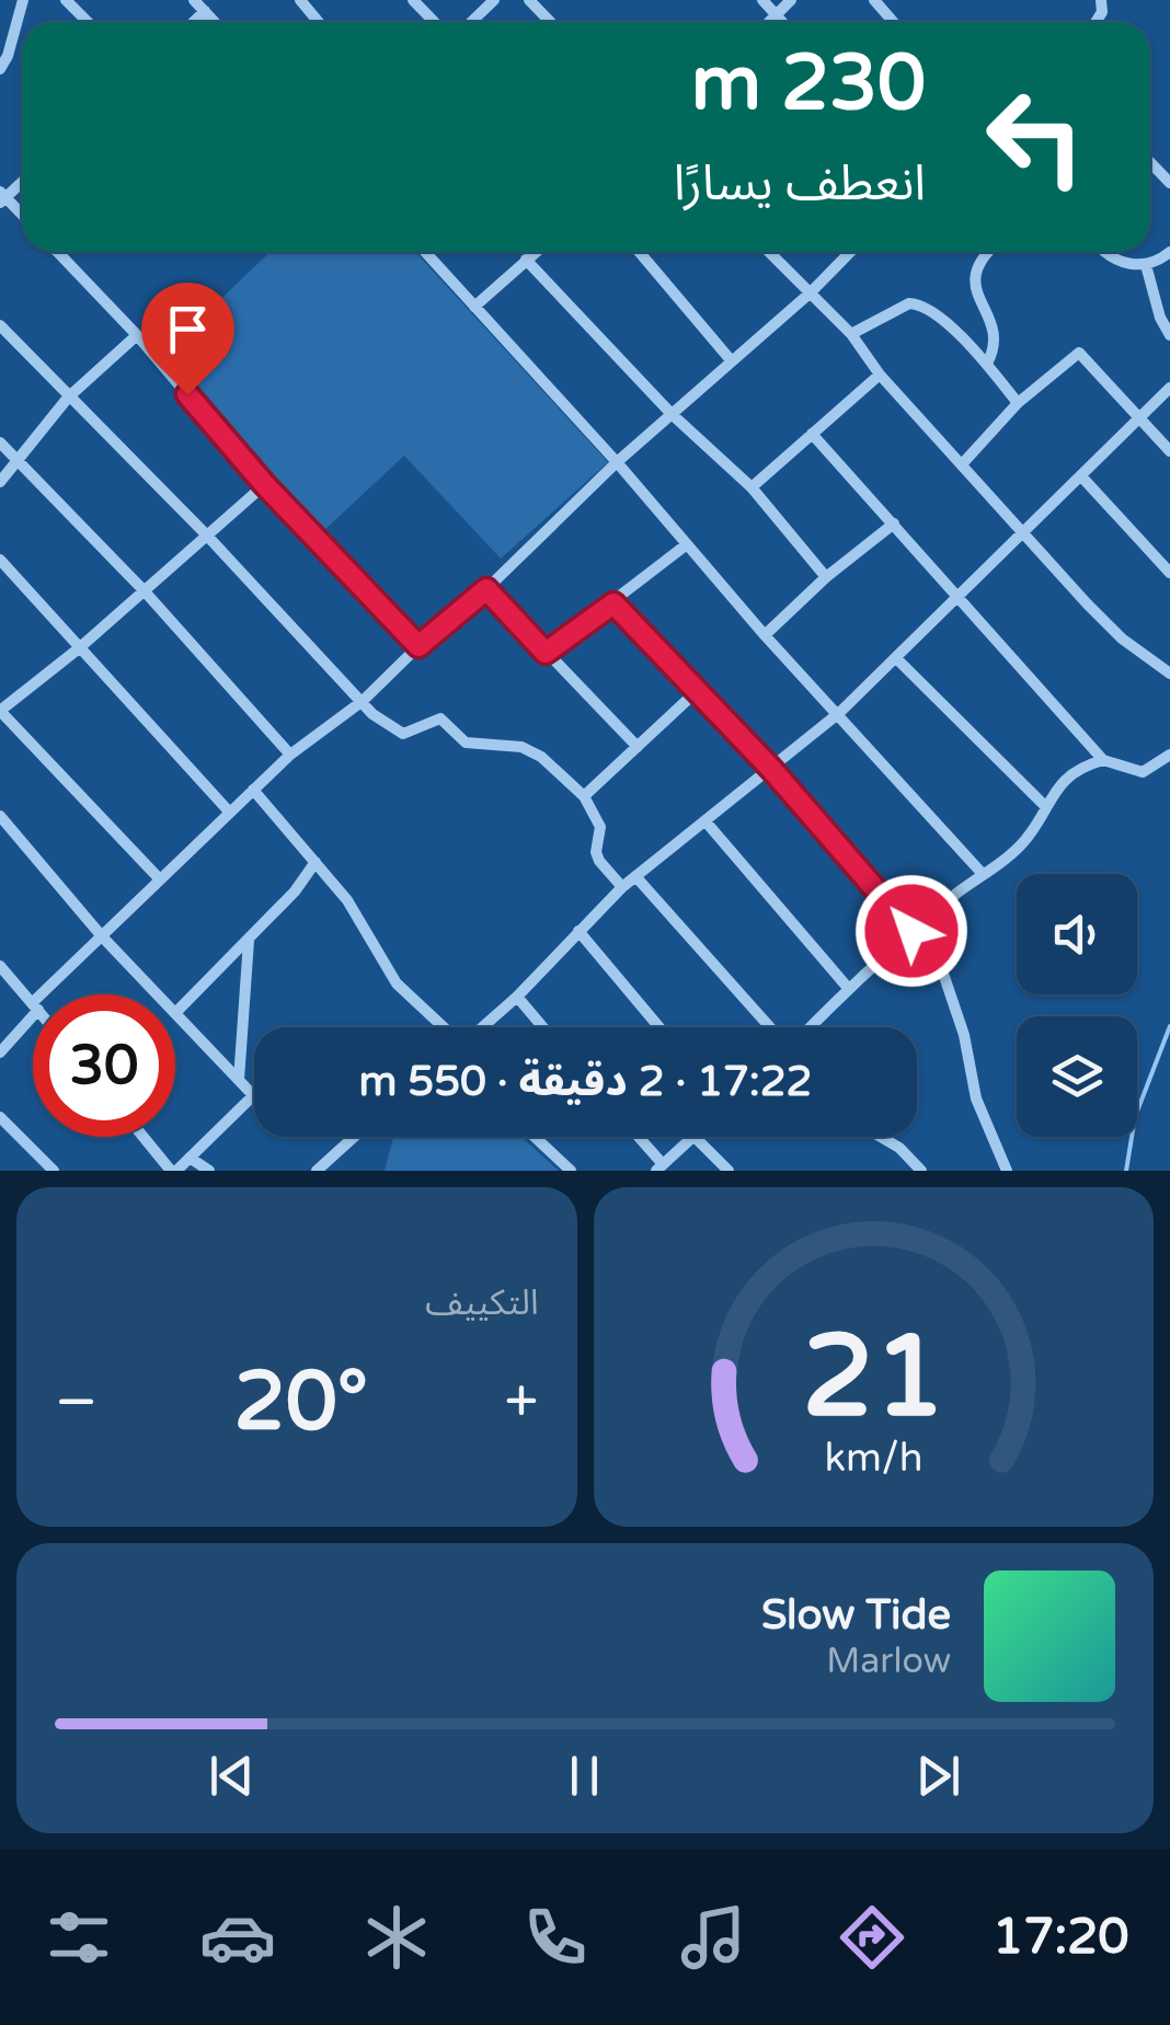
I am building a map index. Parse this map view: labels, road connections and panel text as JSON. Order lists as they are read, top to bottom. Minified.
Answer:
{"page":{"turn":["230 m","انعطف يسارًا"],"limit":"30","trip":"17:22 · 2 دقيقة · 550 m","tile":"التكييف","heat":["−","20°","+"],"song":["Slow Tide","Marlow"],"tabs":"17:20","gauge":["21","km/h"]}}
